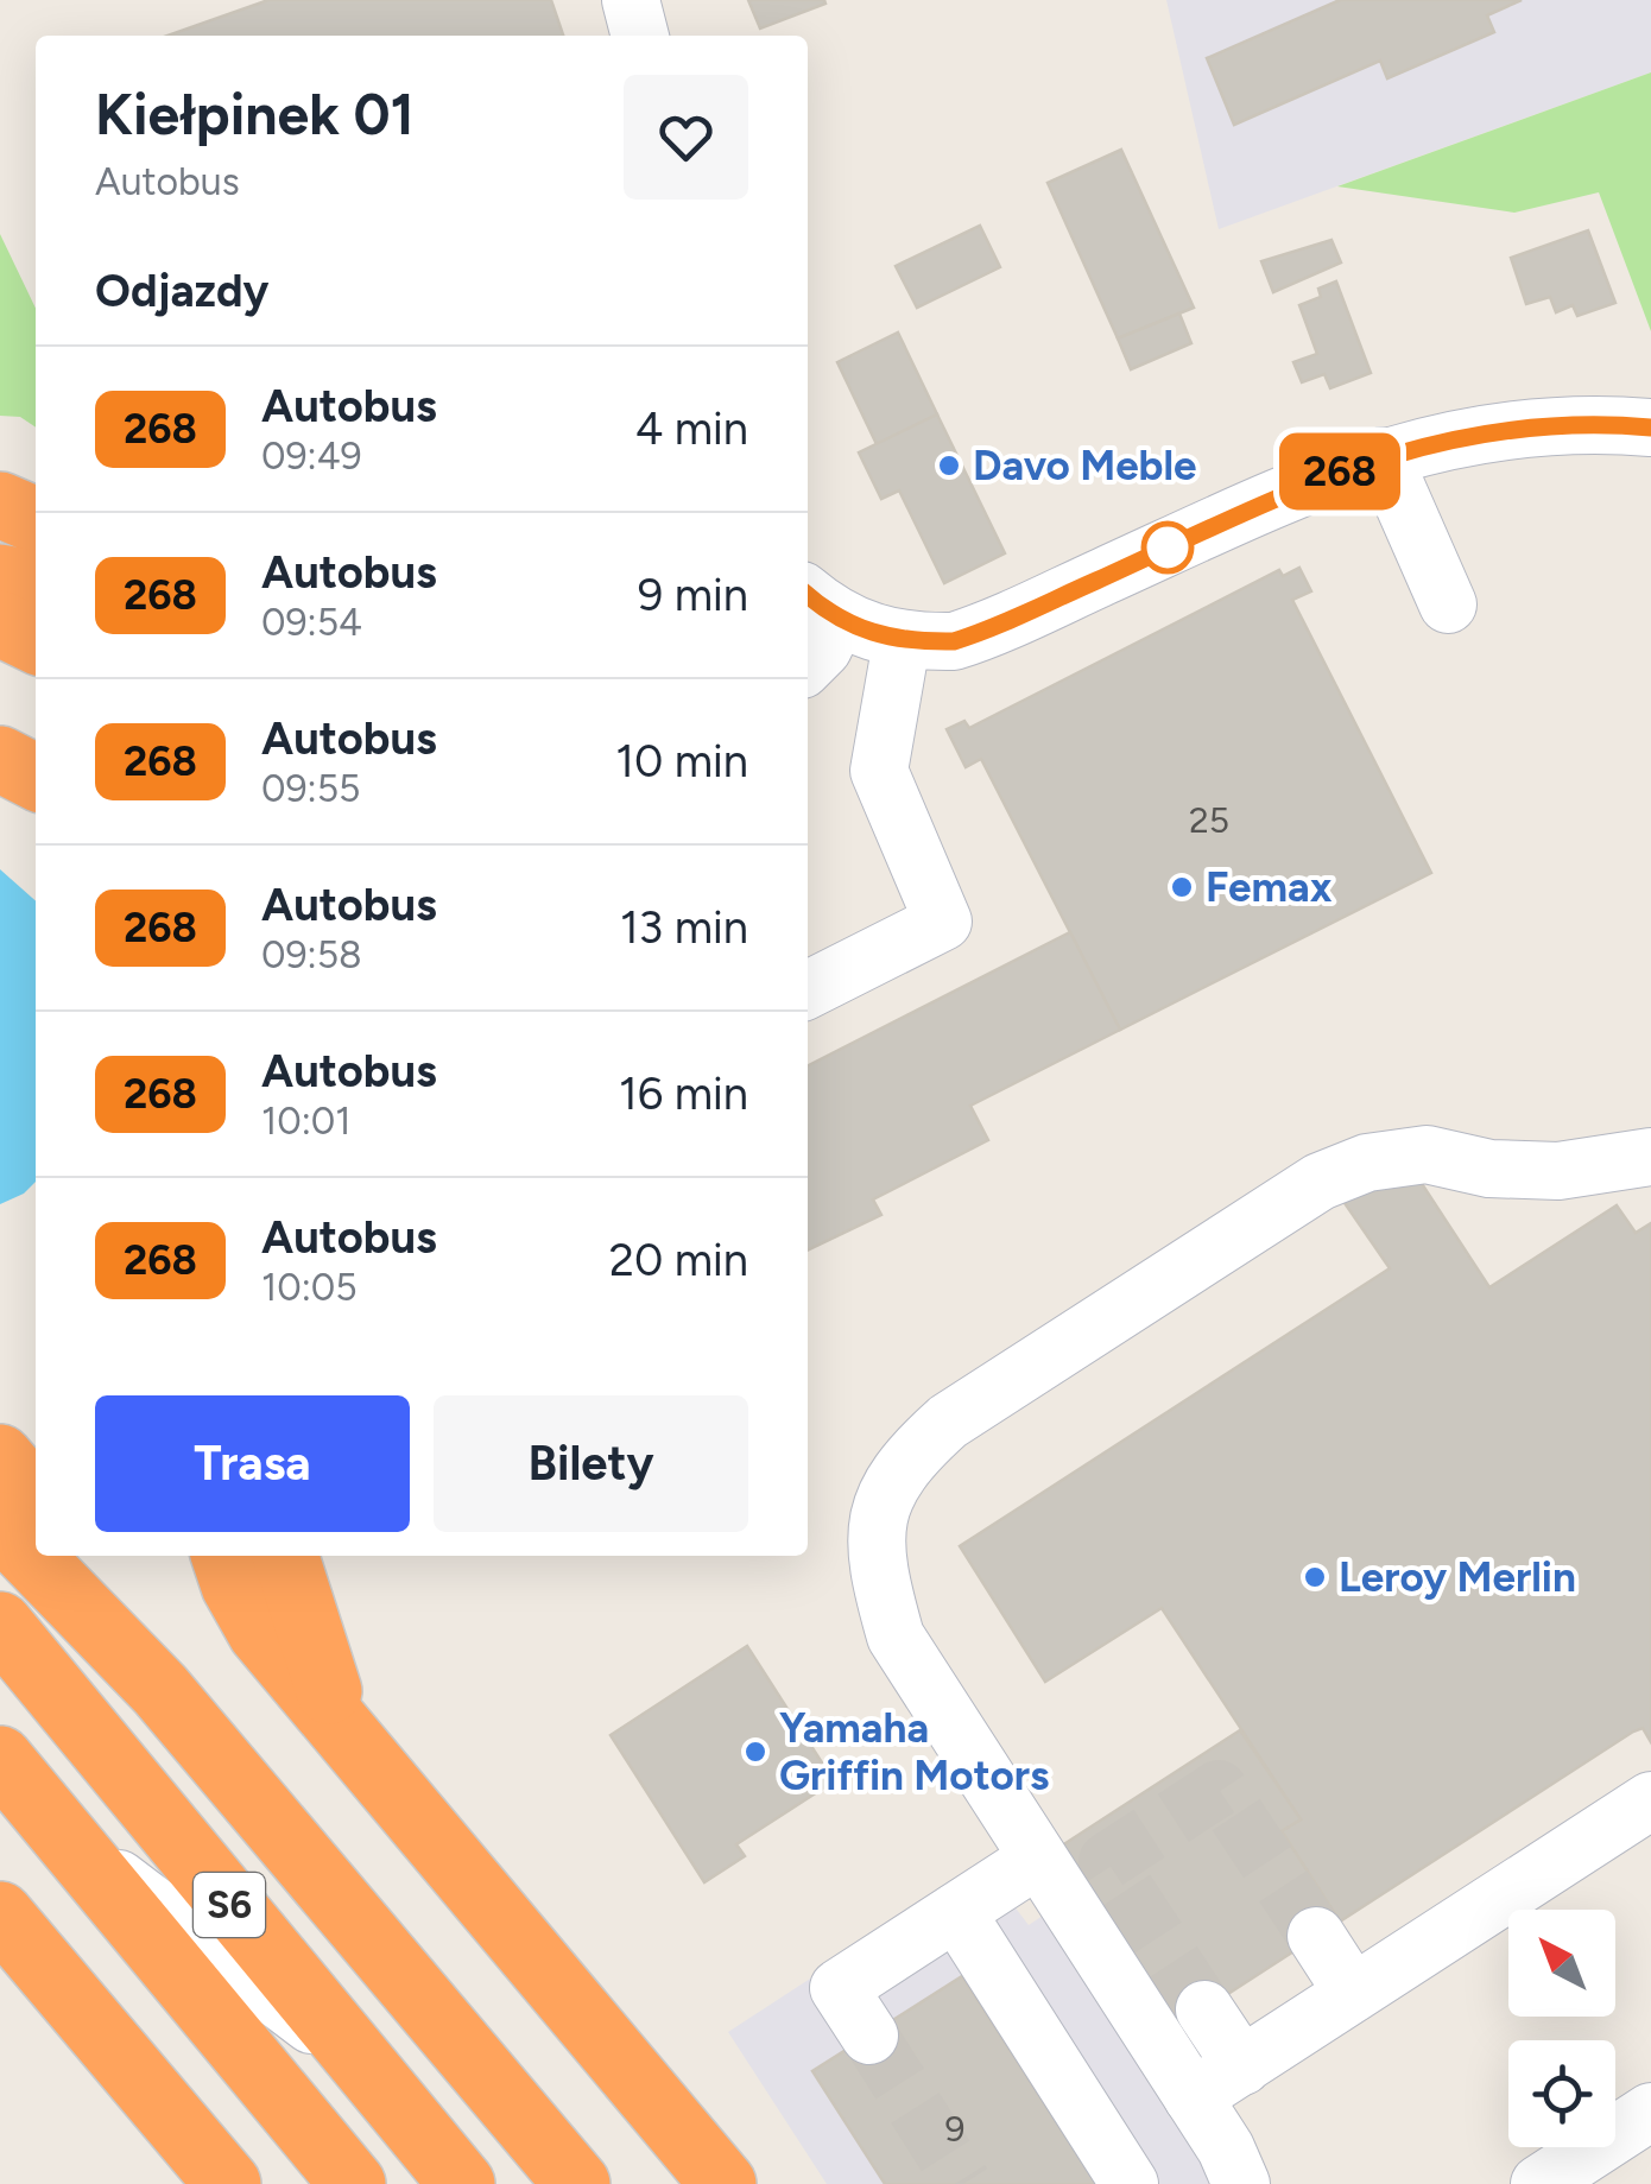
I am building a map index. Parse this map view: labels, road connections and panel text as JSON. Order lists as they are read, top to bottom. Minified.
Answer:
{"streets":{"highway":["S6"]},"places":["Davo Meble","Femax","Leroy Merlin","Yamaha Griffin Motors"],"lines":["bus line 268"],"house_numbers":["25","9"],"north":"top left","page":{"on_map":"268","heading":[["Kiełpinek 01","Autobus"],"Odjazdy"],"list":[{"mark":"268","name":"Autobus","note":"09:49","value":"4 min"},{"mark":"268","name":"Autobus","note":"09:54","value":"9 min"},{"mark":"268","name":"Autobus","note":"09:55","value":"10 min"},{"mark":"268","name":"Autobus","note":"09:58","value":"13 min"},{"mark":"268","name":"Autobus","note":"10:01","value":"16 min"},{"mark":"268","name":"Autobus","note":"10:05","value":"20 min"}],"buttons":["Trasa","Bilety"]}}
